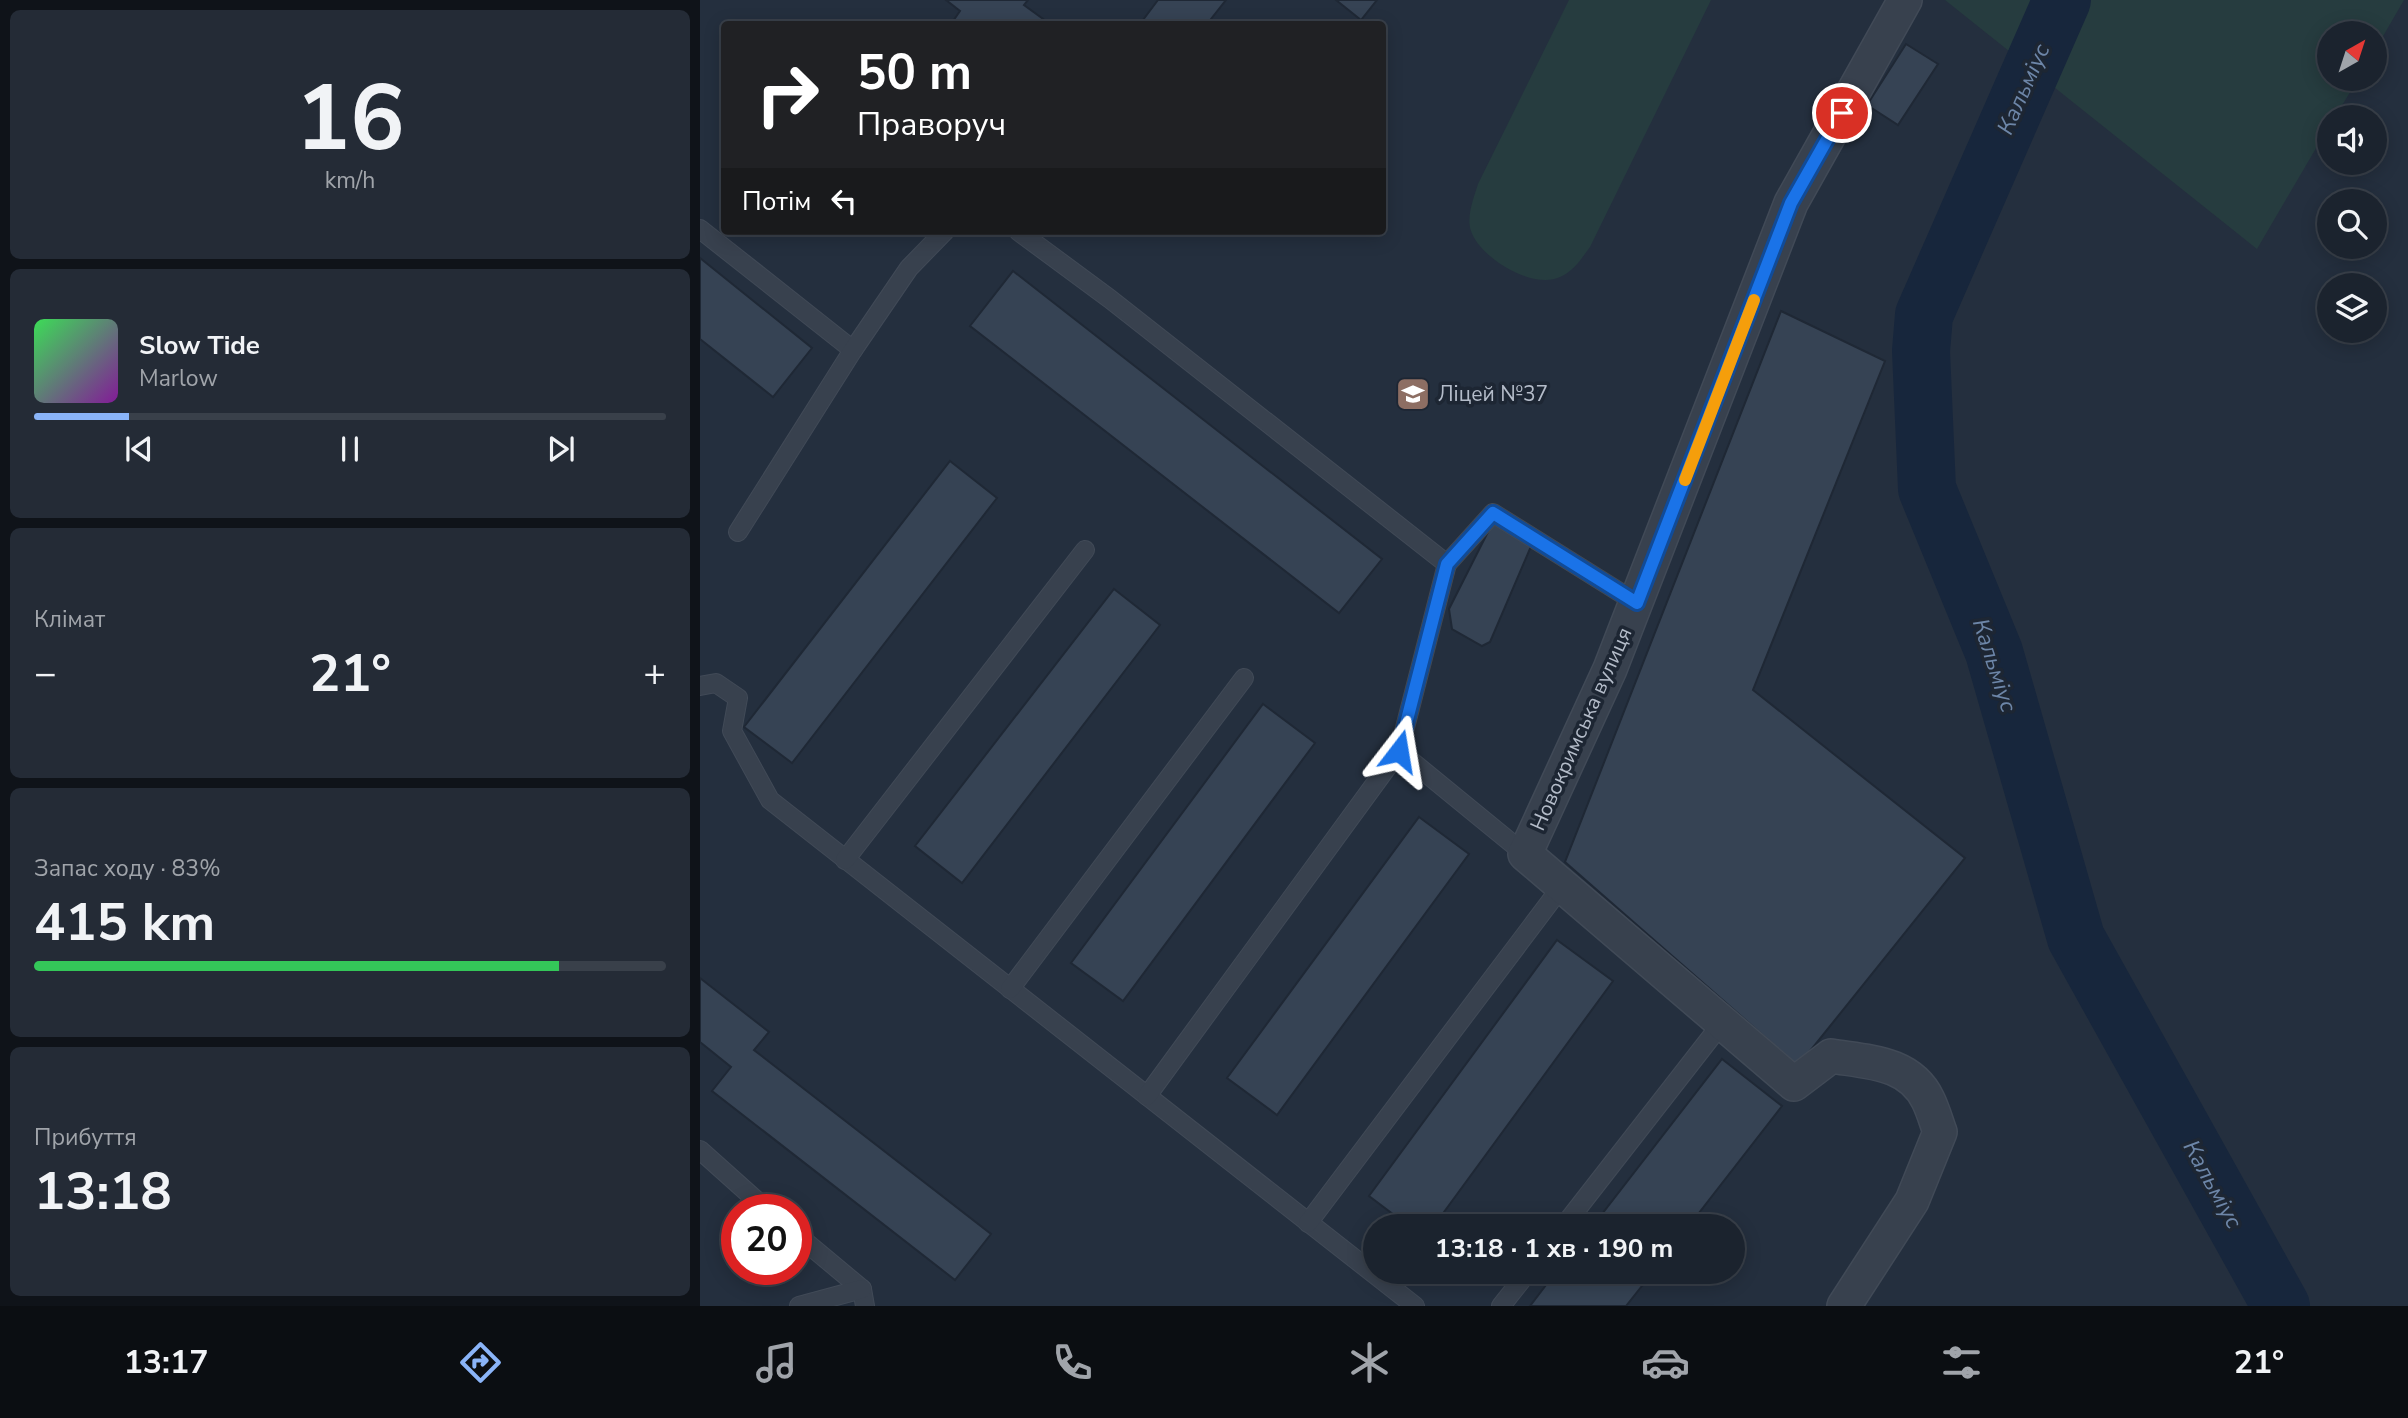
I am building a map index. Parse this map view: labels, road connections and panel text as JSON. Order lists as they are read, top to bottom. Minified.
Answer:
{"streets":{"street":["Новокримська вулиця"]},"water":["Кальміус"],"places":{"school or university":["Ліцей №37"]},"north":"top right","page":{"tile":[["16","km/h"],"Клімат",["Запас ходу · 83%","415 km"],["Прибуття","13:18"]],"turn":["50 m","Праворуч"],"then":"Потім","song":["Slow Tide","Marlow"],"heat":["−","21°","+"],"limit":"20","trip":"13:18 · 1 хв · 190 m","tabs":["13:17","21°"]}}
